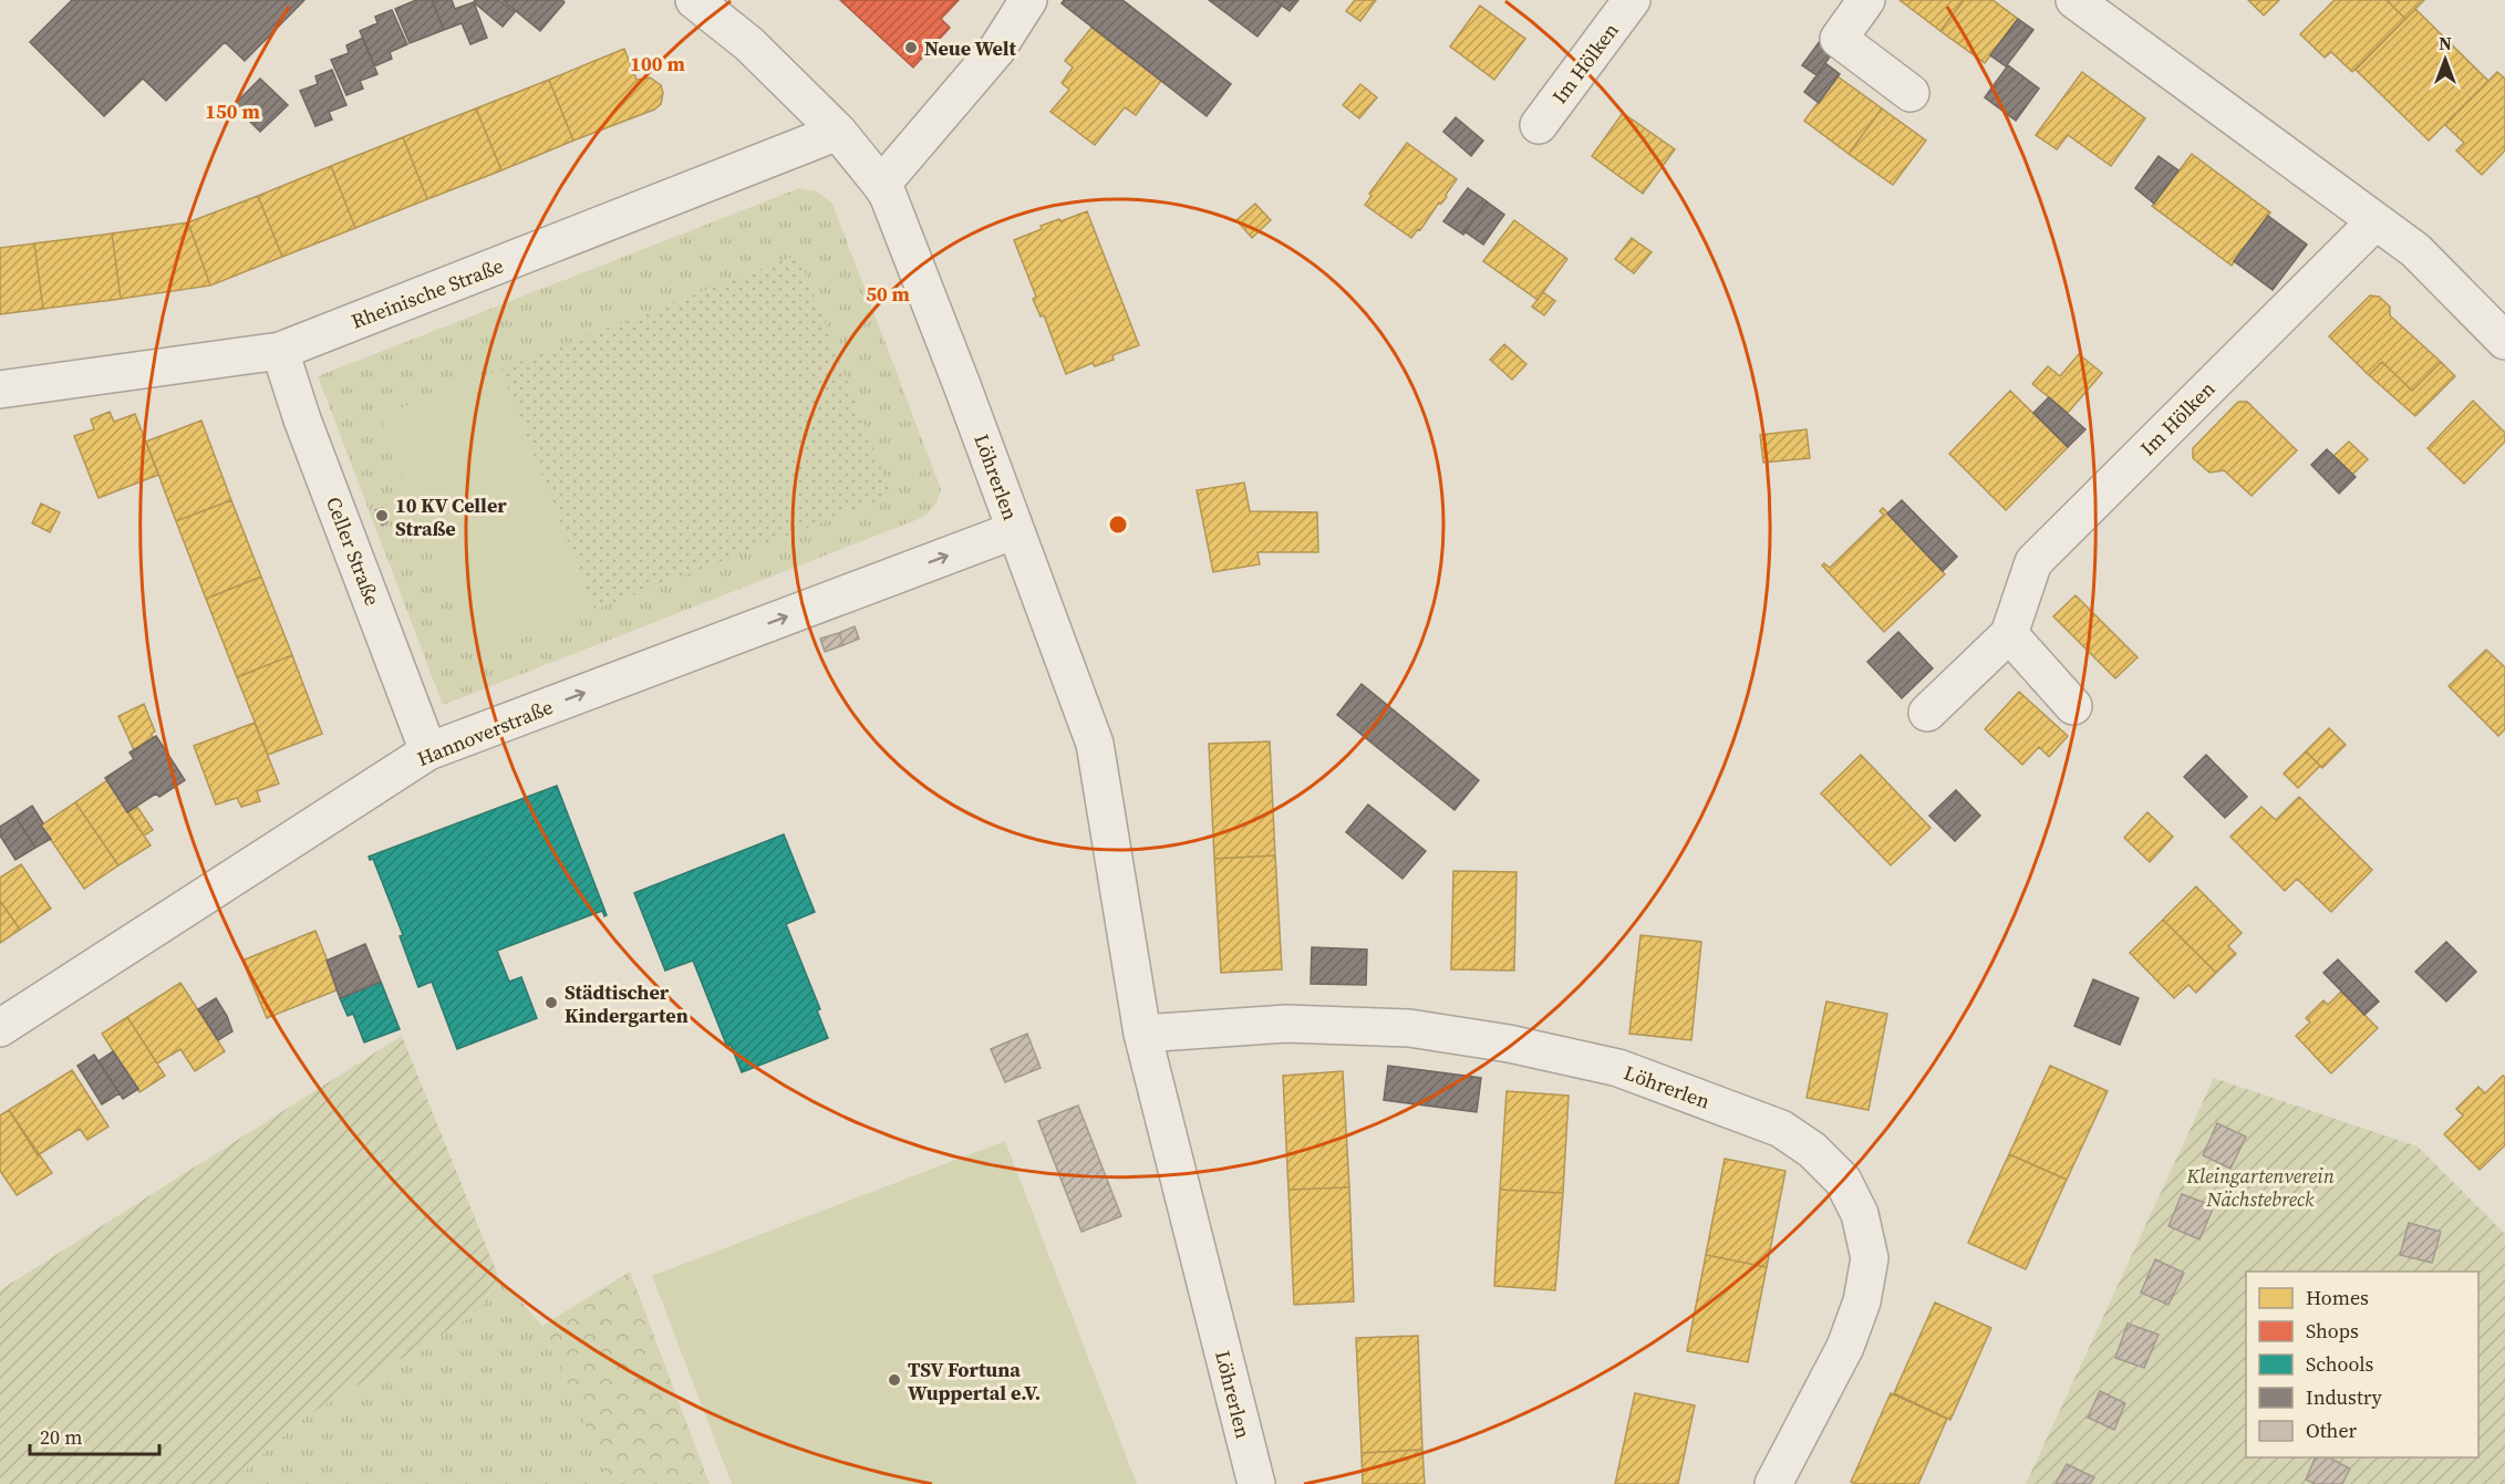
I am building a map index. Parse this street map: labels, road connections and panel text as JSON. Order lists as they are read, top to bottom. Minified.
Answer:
{"streets":{"street":["Im Hölken","Rheinische Straße","Löhrerlen","Celler Straße","Hannoverstraße"]},"crossings":[["Rheinische Straße","Löhrerlen"],["Rheinische Straße","Celler Straße"],["Löhrerlen","Hannoverstraße"],["Celler Straße","Hannoverstraße"]],"one_way":["Hannoverstraße"],"parks":["Kleingartenverein Nächstebreck"],"places":["Neue Welt","10 KV Celler Straße","Städtischer Kindergarten","TSV Fortuna Wuppertal e.V."],"legend":["Homes","Shops","Schools","Industry","Other"],"scale_bar":"20 m","north":"top","rings":["100 m","150 m","50 m"]}
